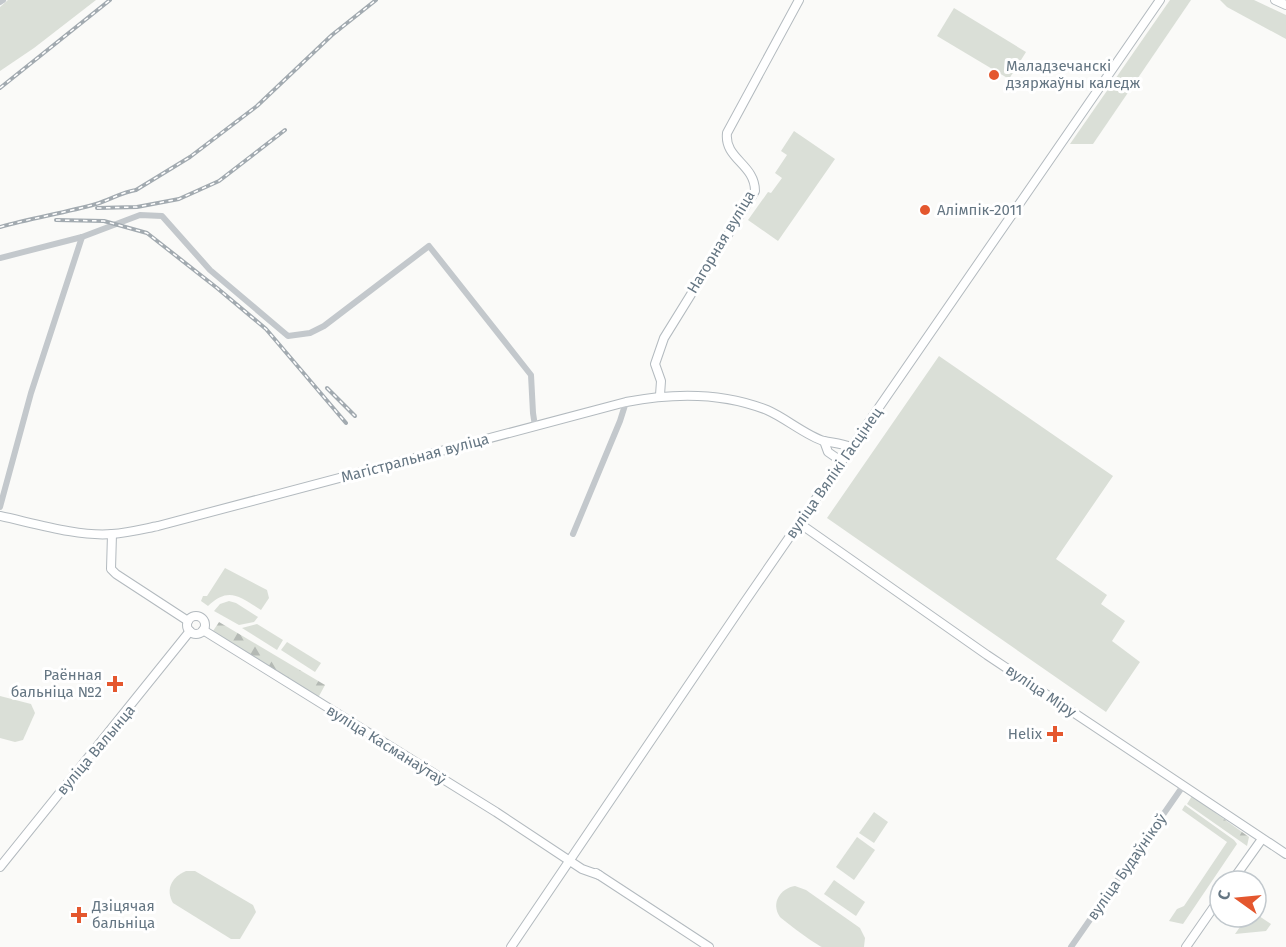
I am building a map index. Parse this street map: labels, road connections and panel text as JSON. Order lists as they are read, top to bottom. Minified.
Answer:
{"streets":{"main road":["Нагорная вуліца","Магістральная вуліца","вуліца Вялікі Гасцінец","вуліца Міру","вуліца Касманаўтаў","вуліца Валынца"],"street":["вуліца Будаўнікоў"]},"crossings":[["Нагорная вуліца","Магістральная вуліца"],["вуліца Вялікі Гасцінец","вуліца Міру"],["вуліца Вялікі Гасцінец","вуліца Касманаўтаў"],["вуліца Міру","вуліца Будаўнікоў"],["вуліца Касманаўтаў","вуліца Валынца"]],"places":{"other":["Маладзечанскі дзяржаўны каледж","Алімпік-2011"],"health":["Раённая бальніца №2","Helix","Дзіцячая бальніца"]},"north":"left"}
